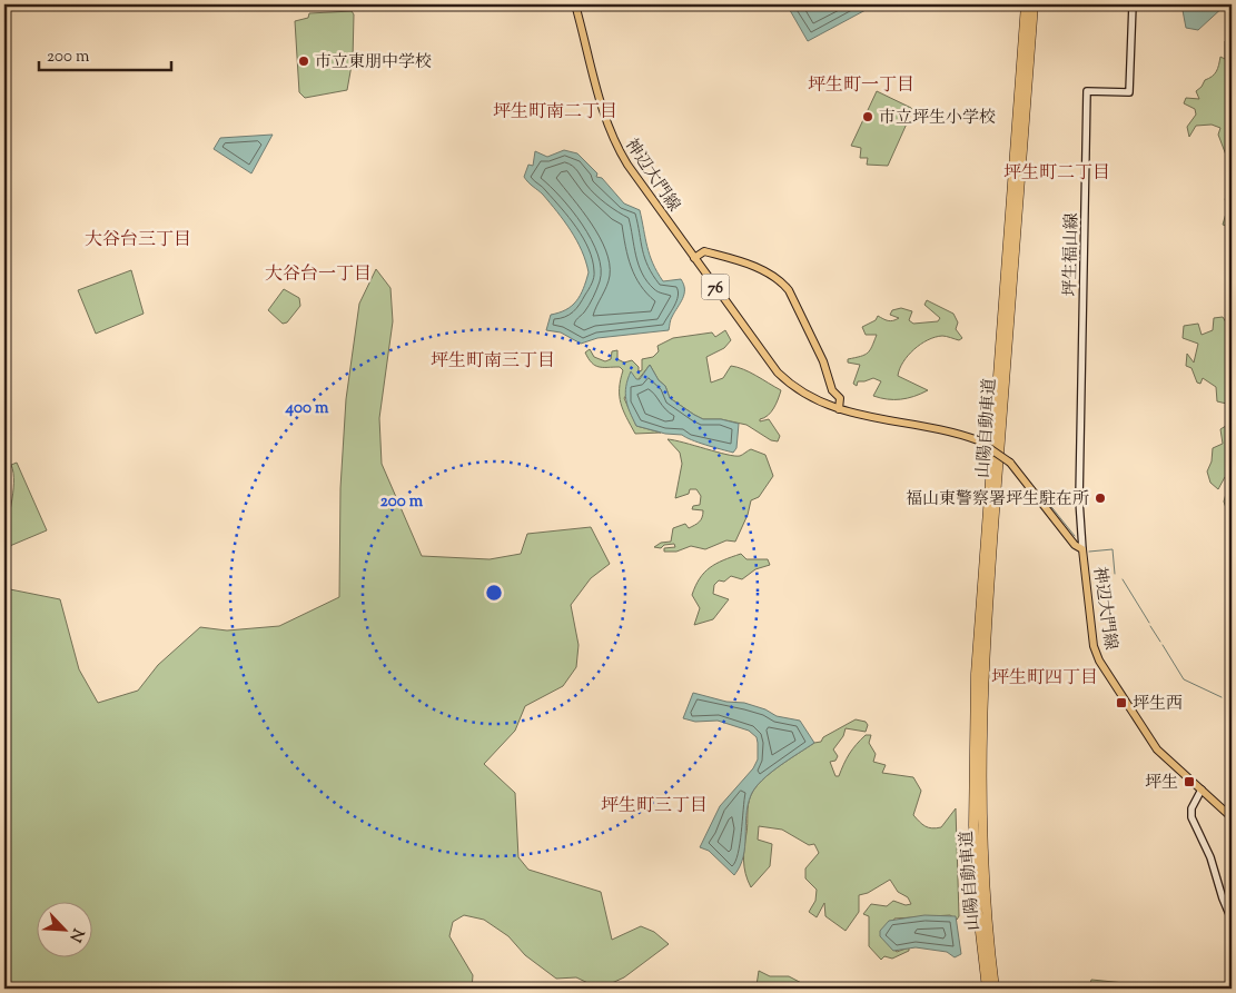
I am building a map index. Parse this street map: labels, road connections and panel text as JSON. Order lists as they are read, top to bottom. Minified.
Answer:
{"streets":{"highway":["山陽自動車道"],"main road":["神辺大門線","坪生福山線","76"]},"crossings":[["神辺大門線","坪生福山線"],["神辺大門線","76"]],"districts":["坪生町一丁目","坪生町南二丁目","坪生町二丁目","大谷台三丁目","大谷台一丁目","坪生町南三丁目","坪生町四丁目","坪生町三丁目"],"places":{"other":["市立東朋中学校","市立坪生小学校","福山東警察署坪生駐在所"],"transit":["坪生西","坪生"]},"scale_bar":"200 m","north":"bottom right","rings":["400 m","200 m"]}
